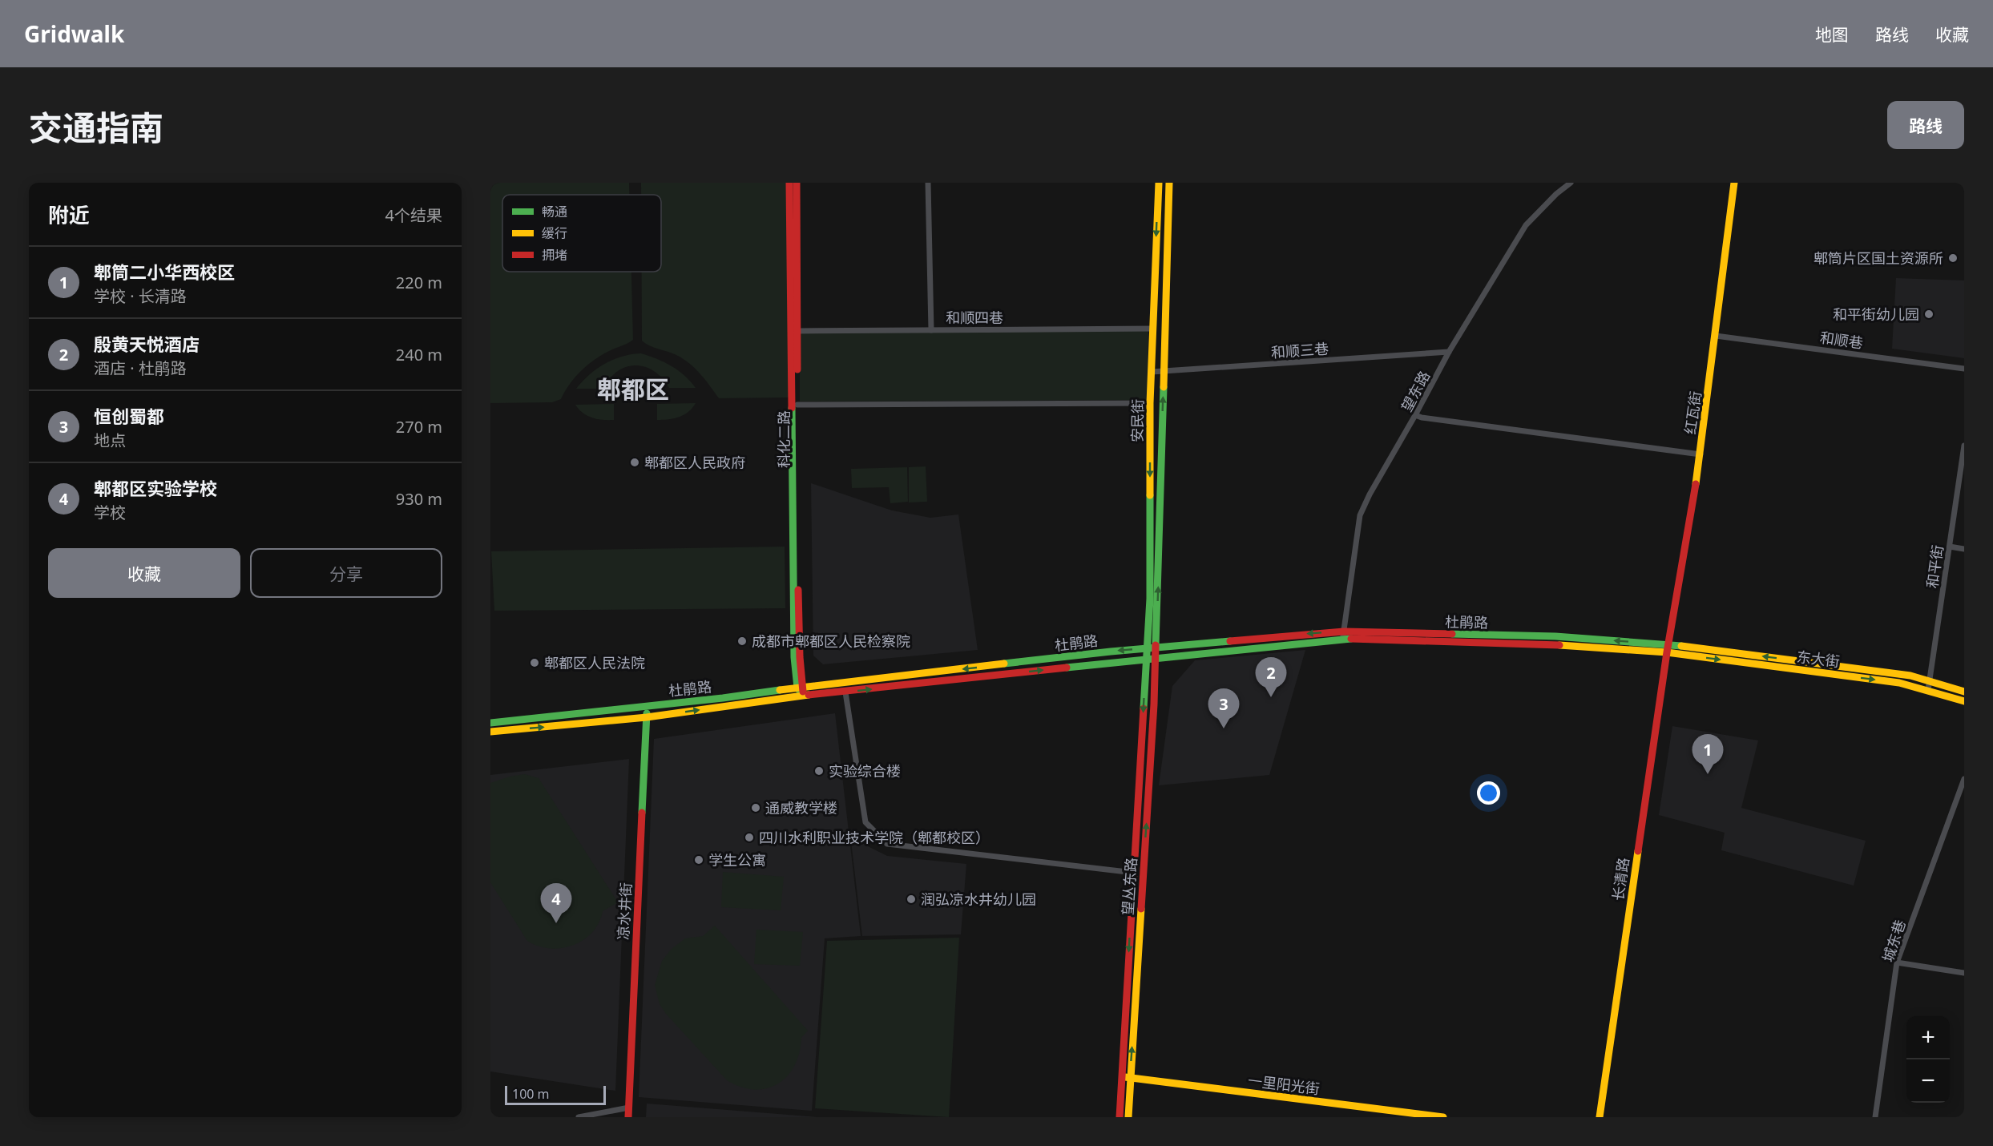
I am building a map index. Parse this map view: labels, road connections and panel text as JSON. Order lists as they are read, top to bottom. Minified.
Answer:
{"streets":{"main road":["红瓦街","安民街","科化二路","杜鹃路","东大街","长清路","望丛东路","凉水井街","一里阳光街"],"street":["和顺四巷","和顺巷","和顺三巷","望东路","和平街","城东巷"]},"crossings":[["和顺四巷","安民街"],["和顺四巷","科化二路"],["和顺巷","红瓦街"],["和顺三巷","望东路"],["和顺三巷","安民街"],["望东路","杜鹃路"],["红瓦街","杜鹃路"],["红瓦街","东大街"],["红瓦街","长清路"],["安民街","杜鹃路"],["安民街","望丛东路"],["科化二路","杜鹃路"],["和平街","东大街"],["杜鹃路","东大街"],["杜鹃路","长清路"],["杜鹃路","望丛东路"],["杜鹃路","凉水井街"],["东大街","长清路"],["望丛东路","一里阳光街"]],"districts":["郫都区"],"places":["郫筒片区国土资源所","和平街幼儿园","郫都区人民政府","成都市郫都区人民检察院","郫都区人民法院","实验综合楼","通威教学楼","四川水利职业技术学院（郫都校区）","学生公寓","润弘凉水井幼儿园"],"legend":["畅通","缓行","拥堵"],"scale_bar":"100 m","page":{"header":"Gridwalk","nav":["地图","路线","收藏"],"title":"交通指南","buttons":["路线",["收藏","分享"]],"heading":["附近","4个结果"],"list":[{"mark":"1","name":"郫筒二小华西校区","note":"学校 · 长清路","value":"220 m"},{"mark":"2","name":"殷黄天悦酒店","note":"酒店 · 杜鹃路","value":"240 m"},{"mark":"3","name":"恒创蜀都","note":"地点","value":"270 m"},{"mark":"4","name":"郫都区实验学校","note":"学校","value":"930 m"}],"pins":["2","3","1","4"],"map_buttons":["+","−"],"scale":"100 m"}}
